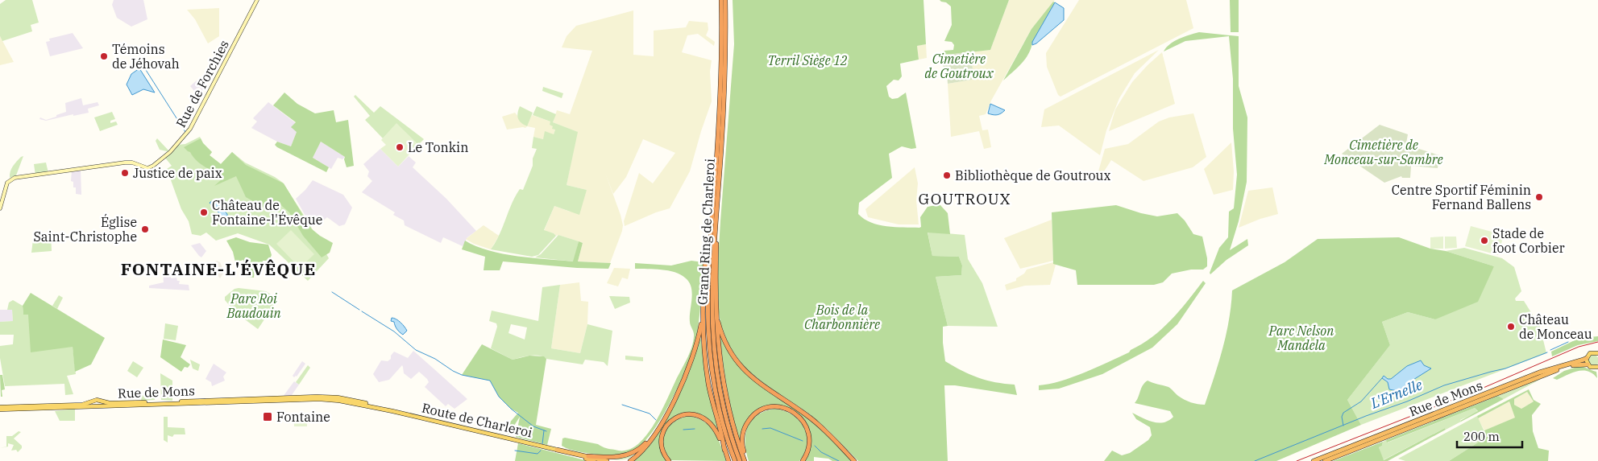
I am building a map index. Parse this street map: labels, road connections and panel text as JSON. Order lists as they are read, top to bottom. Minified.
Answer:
{"streets":{"highway":["Grand Ring de Charleroi","Rue de Mons"],"main road":["Rue de Forchies","Route de Charleroi"]},"crossings":[["Rue de Mons","Route de Charleroi"]],"districts":["GOUTROUX","FONTAINE-L'ÉVÊQUE"],"water":["L'Ernelle"],"parks":["Cimetière de Goutroux","Terril Siège 12","Cimetière de Monceau-sur-Sambre","Parc Roi Baudouin","Bois de la Charbonnière","Parc Nelson Mandela"],"places":{"other":["Témoins de Jéhovah","Le Tonkin","Justice de paix","Bibliothèque de Goutroux","Centre Sportif Féminin Fernand Ballens","Château de Fontaine-l'Évêque","Église Saint-Christophe","Stade de foot Corbier","Château de Monceau"],"transit":["Fontaine"]},"scale_bar":"200 m"}
